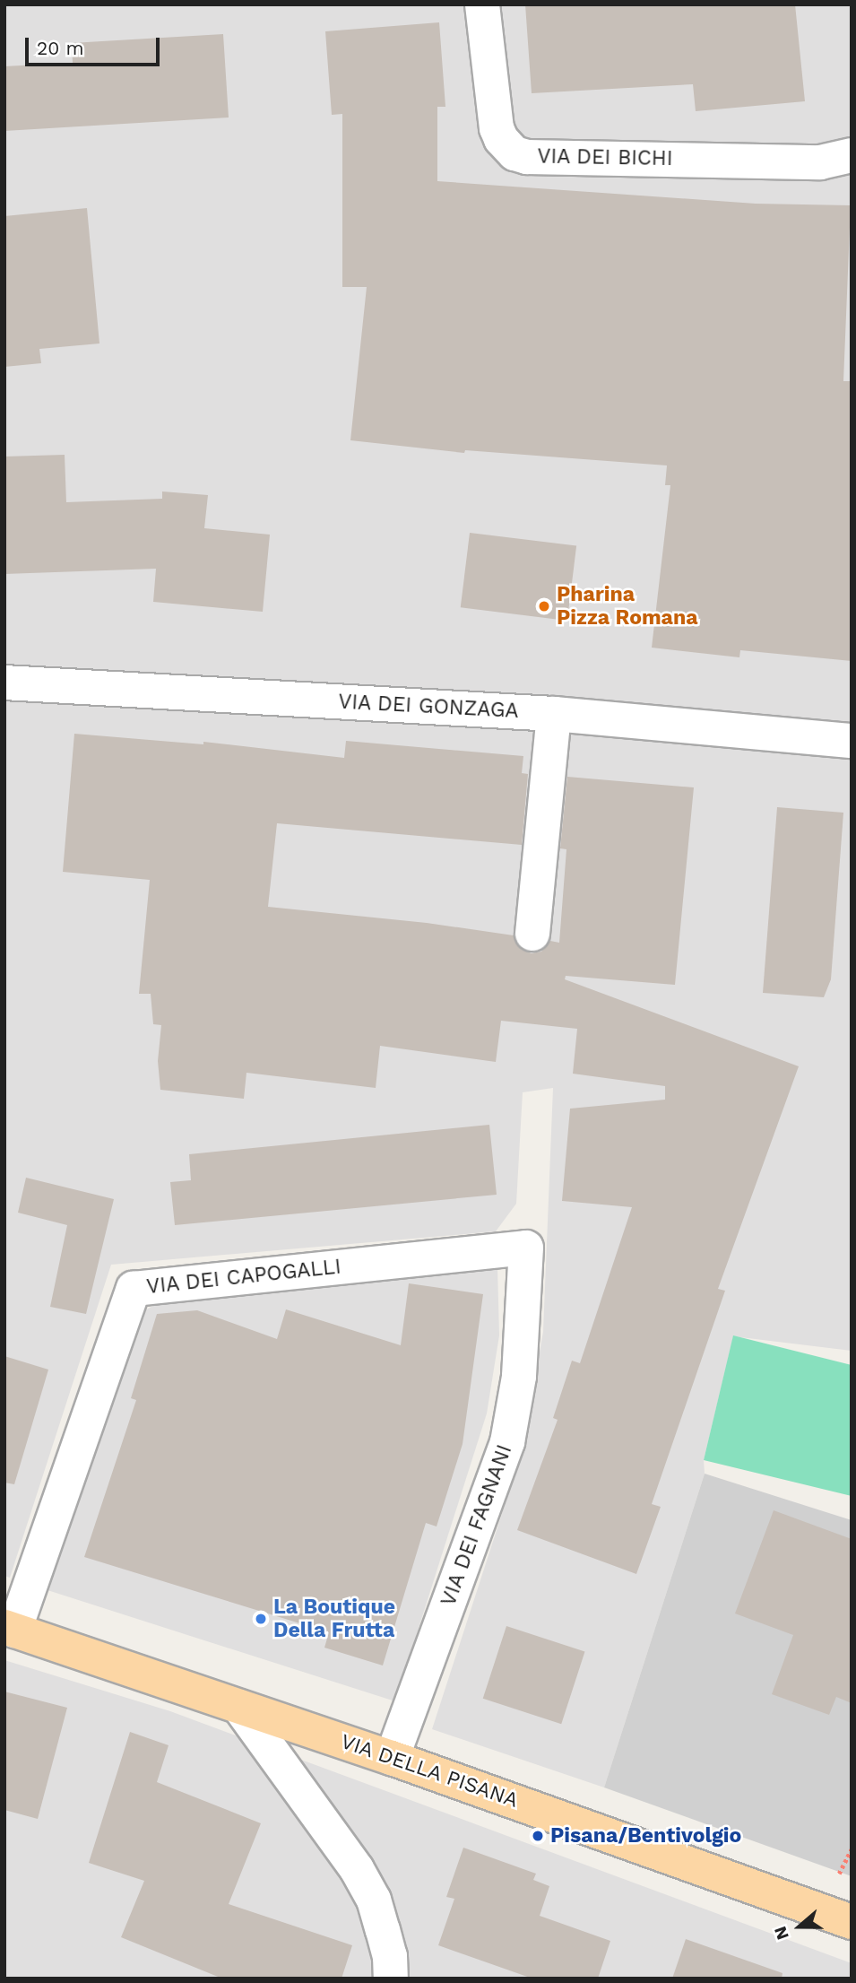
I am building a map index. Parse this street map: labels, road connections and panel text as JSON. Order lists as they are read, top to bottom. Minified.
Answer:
{"streets":{"main road":["VIA DELLA PISANA"],"street":["VIA DEI BICHI","VIA DEI GONZAGA","VIA DEI CAPOGALLI","VIA DEI FAGNANI"]},"crossings":[["VIA DEI CAPOGALLI","VIA DEI FAGNANI"],["VIA DEI CAPOGALLI","VIA DELLA PISANA"],["VIA DEI FAGNANI","VIA DELLA PISANA"]],"places":["Pharina Pizza Romana","La Boutique Della Frutta","Pisana/Bentivolgio"],"scale_bar":"20 m","north":"left"}
